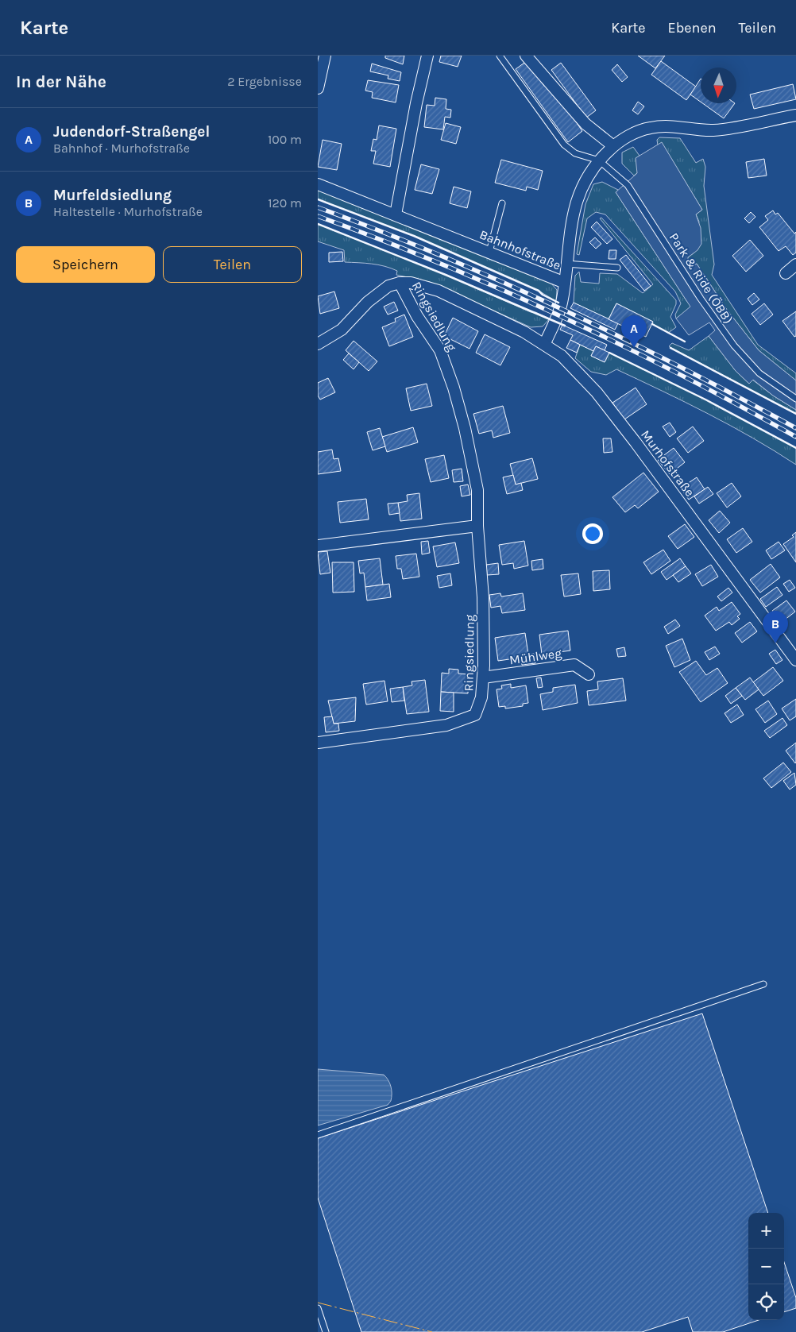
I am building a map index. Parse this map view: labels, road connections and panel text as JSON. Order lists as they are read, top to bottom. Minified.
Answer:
{"streets":{"street":["Bahnhofstraße","Ringsiedlung","Murhofstraße","Mühlweg"],"lane":["Park & Ride (ÖBB)"]},"crossings":[["Bahnhofstraße","Park & Ride (ÖBB)"],["Ringsiedlung","Murhofstraße"],["Ringsiedlung","Mühlweg"]],"north":"bottom","page":{"header":"Karte","nav":["Karte","Ebenen","Teilen"],"heading":["In der Nähe","2 Ergebnisse"],"list":[{"mark":"A","name":"Judendorf-Straßengel","note":"Bahnhof · Murhofstraße","value":"100 m"},{"mark":"B","name":"Murfeldsiedlung","note":"Haltestelle · Murhofstraße","value":"120 m"}],"buttons":["Speichern","Teilen"],"pins":["A","B"],"map_buttons":["+","−"]}}
